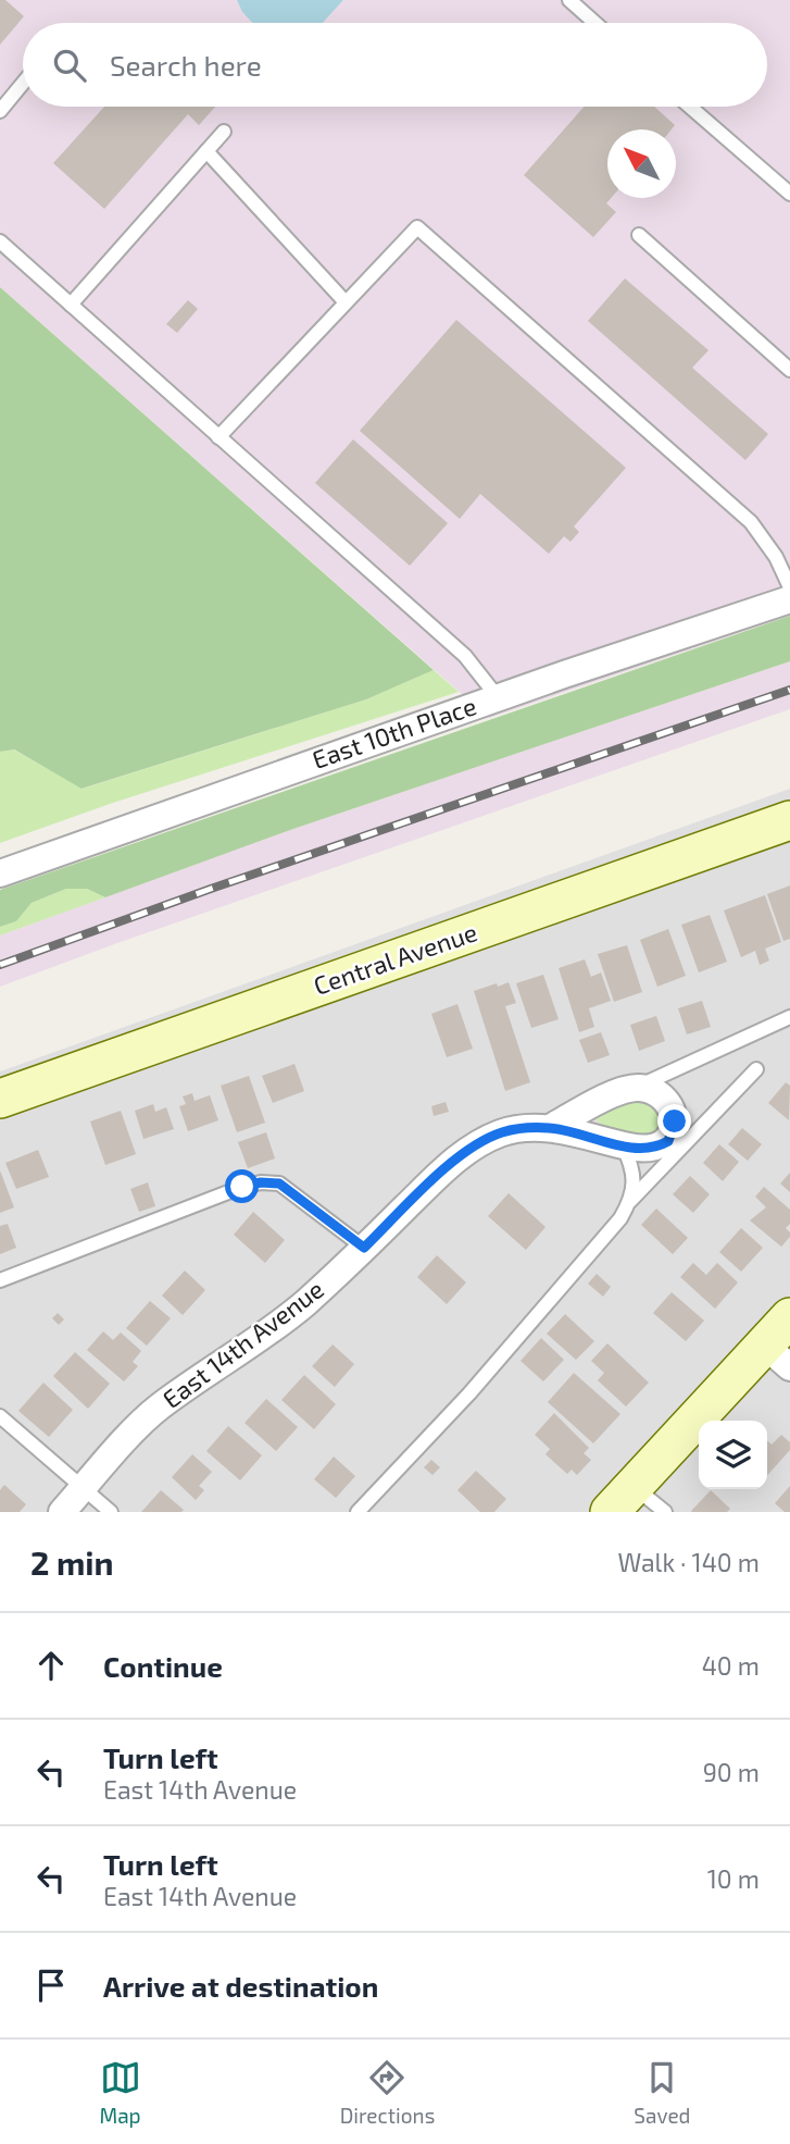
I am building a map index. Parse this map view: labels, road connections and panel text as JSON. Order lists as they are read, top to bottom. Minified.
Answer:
{"streets":{"street":["East 10th Place","Central Avenue","East 14th Avenue"]},"north":"top left","page":{"search":"Search here","heading":["2 min","Walk · 140 m"],"list":[["Continue","40 m"],["Turn left","East 14th Avenue","90 m"],["Turn left","East 14th Avenue","10 m"],"Arrive at destination"],"nav":["Map","Directions","Saved"]}}
